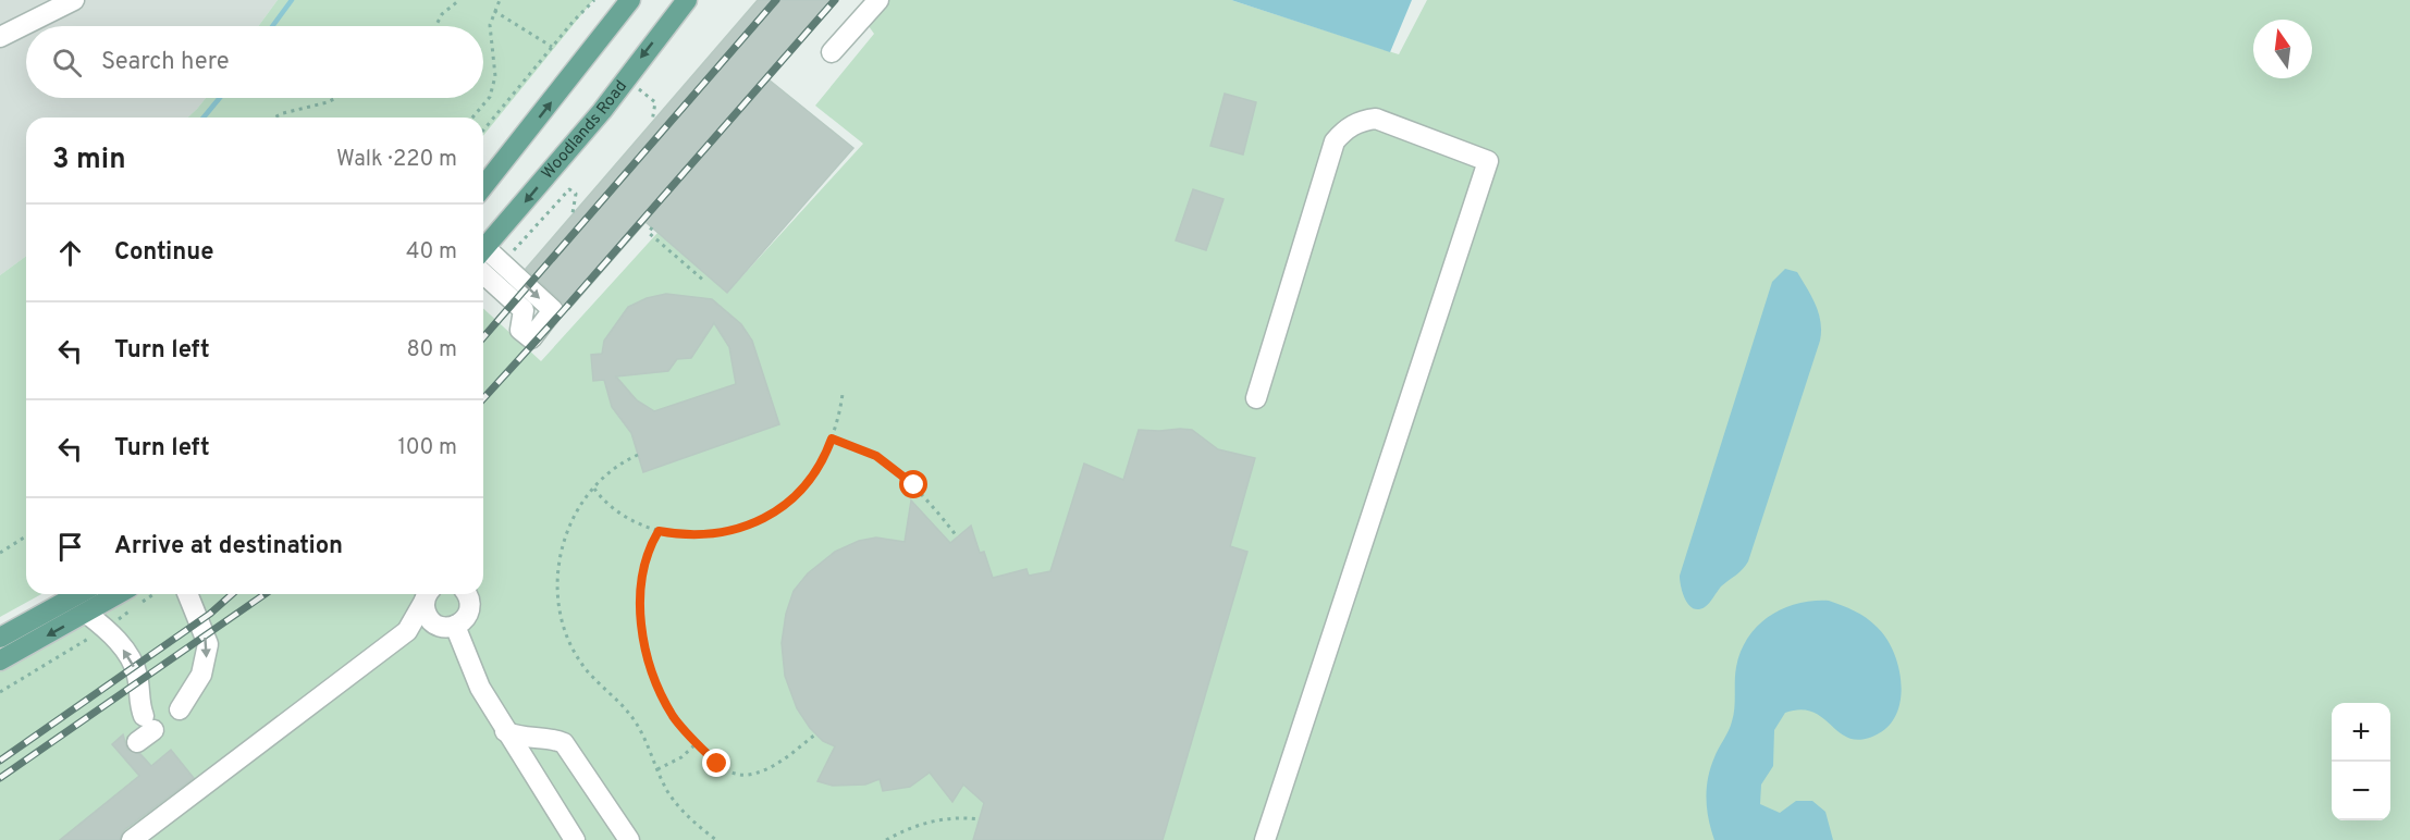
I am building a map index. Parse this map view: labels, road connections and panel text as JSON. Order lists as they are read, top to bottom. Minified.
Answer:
{"streets":{"main road":["Woodlands Road"]},"north":"top","page":{"search":"Search here","heading":["3 min","Walk · 220 m"],"list":[["Continue","40 m"],["Turn left","80 m"],["Turn left","100 m"],"Arrive at destination"],"map_buttons":["+","−"]}}
